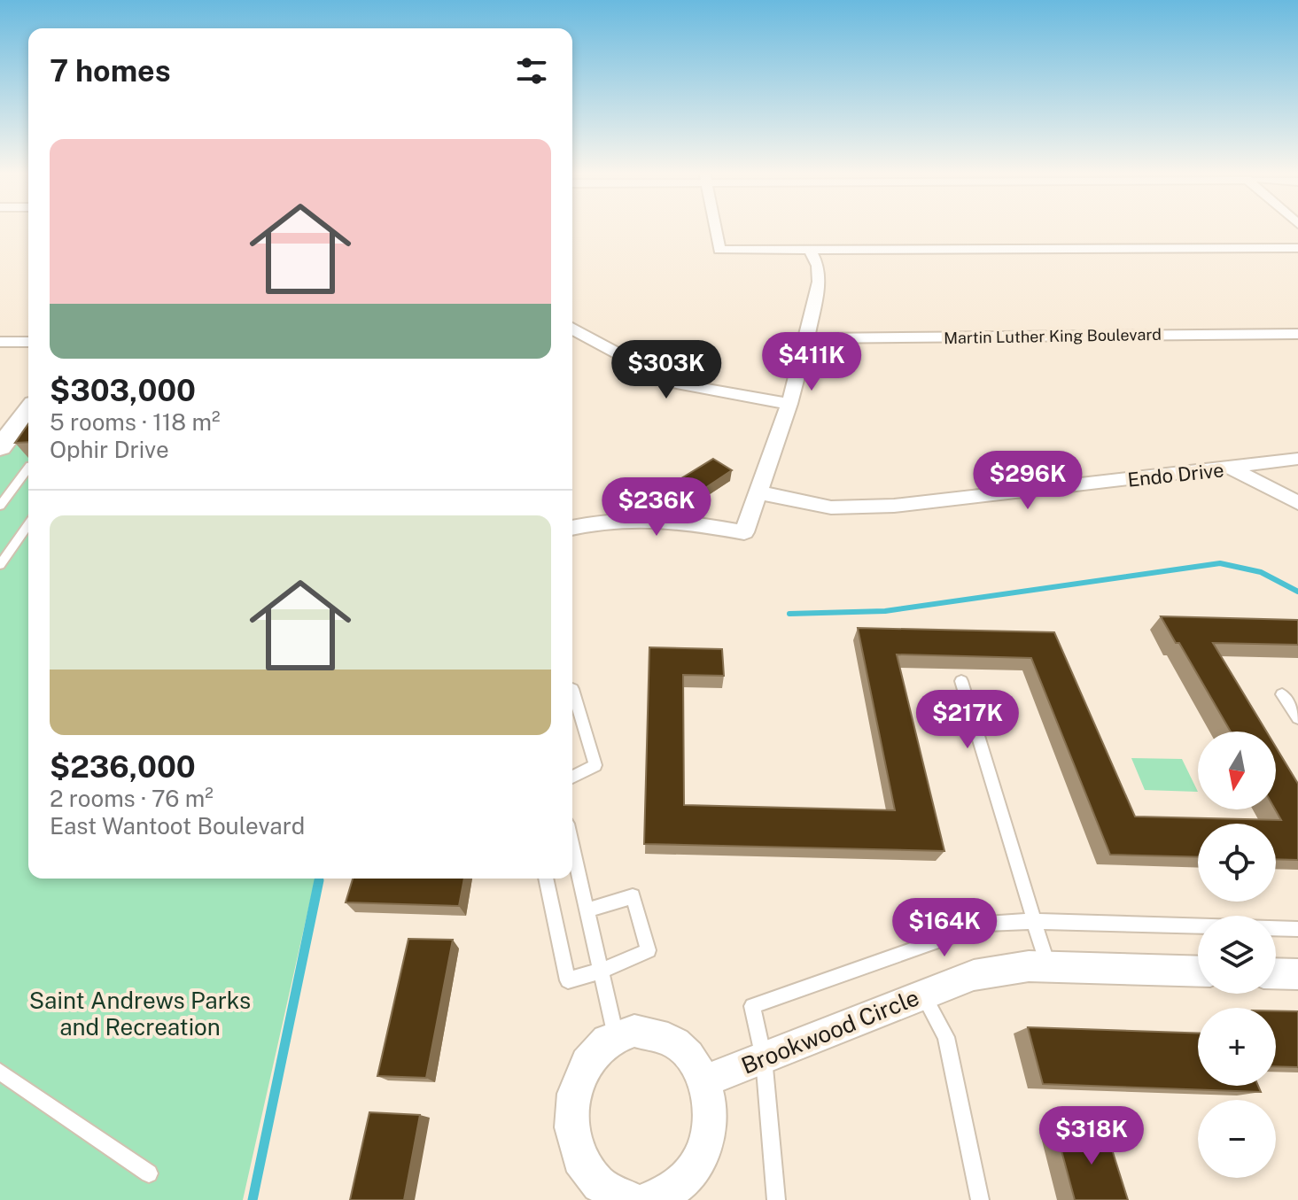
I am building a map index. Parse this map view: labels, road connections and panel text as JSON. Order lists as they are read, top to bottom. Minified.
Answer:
{"streets":{"street":["Martin Luther King Boulevard","Endo Drive","Brookwood Circle"]},"parks":["Saint Andrews Parks and Recreation"],"north":"bottom","page":{"heading":"7 homes","list":[{"name":"$303,000","note":"5 rooms · 118 m² · Ophir Drive"},{"name":"$236,000","note":"2 rooms · 76 m² · East Wantoot Boulevard"}],"price":["$411K","$303K","$296K","$236K","$217K","$164K","$318K"],"map_buttons":["+","−"]}}
